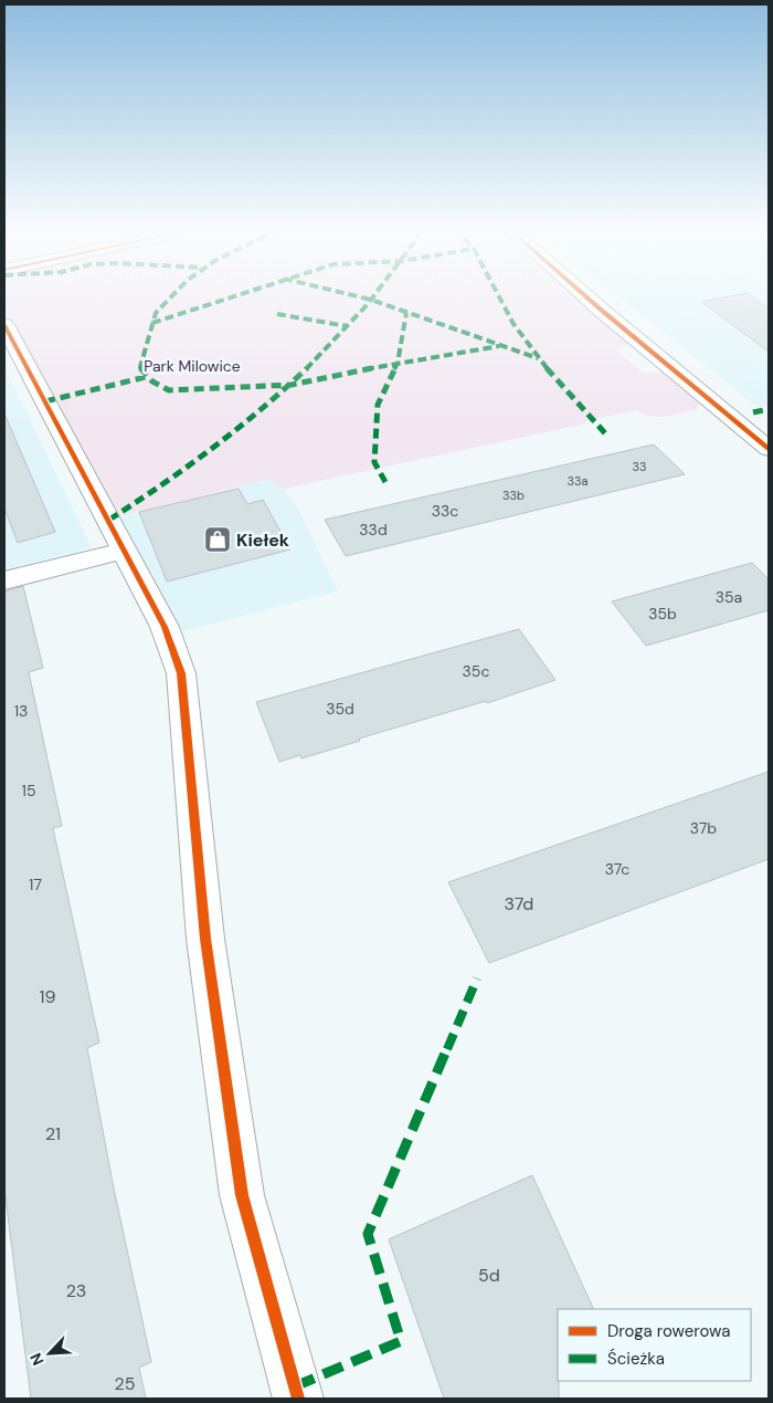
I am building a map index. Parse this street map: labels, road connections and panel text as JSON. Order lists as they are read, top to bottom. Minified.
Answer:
{"parks":["Park Milowice"],"places":{"shop":["Kiełek"]},"house_numbers":["33","33a","33b","33c","33d","35a","35b","35c","35d","13","15","37b","37c","17","37d","19","21","5d","23","25"],"legend":["Droga rowerowa","Ścieżka"],"north":"bottom left"}
